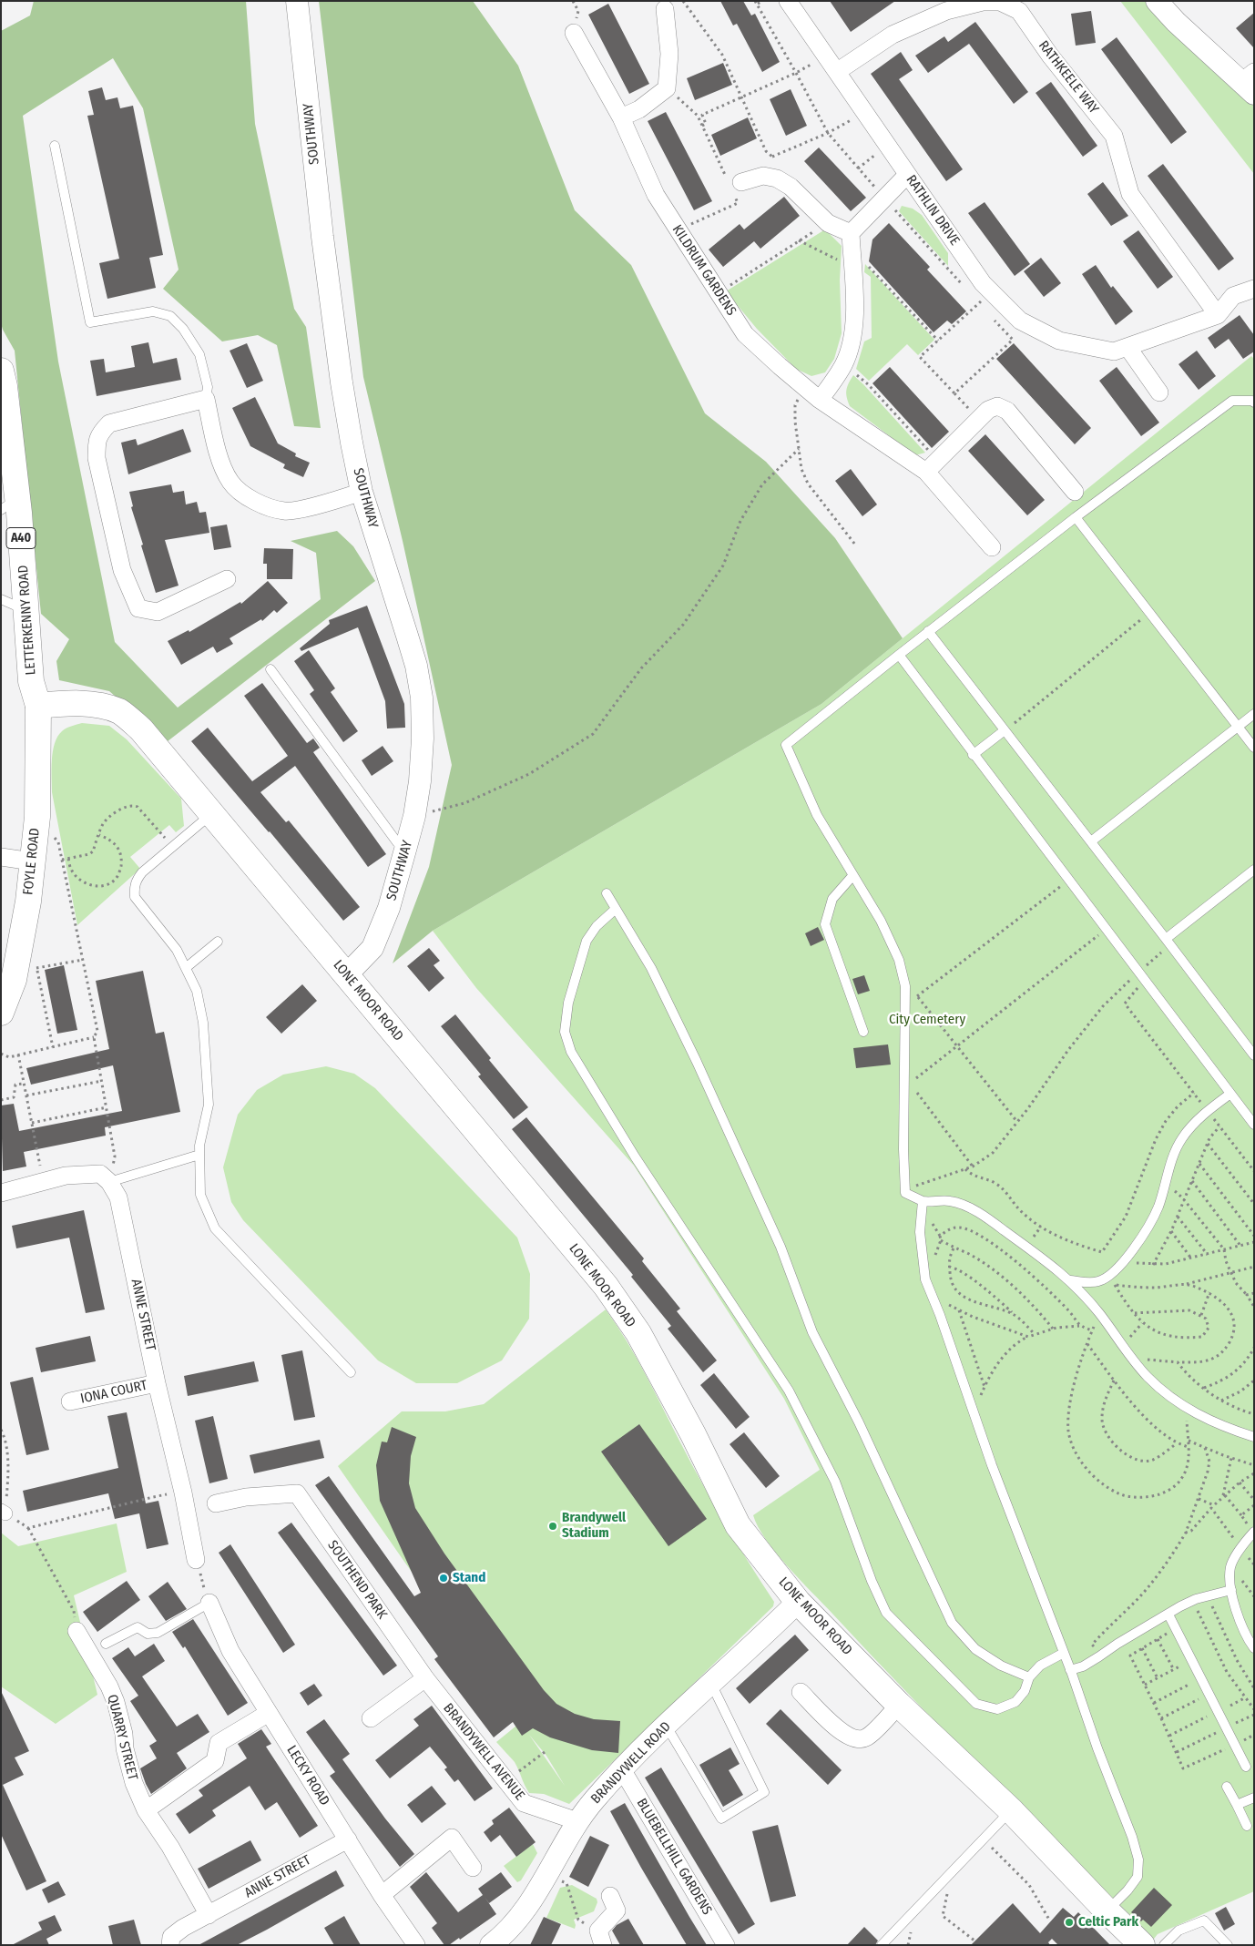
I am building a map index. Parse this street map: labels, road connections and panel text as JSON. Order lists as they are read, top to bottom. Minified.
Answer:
{"streets":{"main road":["A40","LETTERKENNY ROAD","FOYLE ROAD","LONE MOOR ROAD"],"street":["RATHKEELE WAY","SOUTHWAY","RATHLIN DRIVE","KILDRUM GARDENS","ANNE STREET","IONA COURT","SOUTHEND PARK","QUARRY STREET","BRANDYWELL AVENUE","BRANDYWELL ROAD","LECKY ROAD","BLUEBELLHILL GARDENS"]},"crossings":[["RATHKEELE WAY","RATHLIN DRIVE"],["SOUTHWAY","LONE MOOR ROAD"],["LETTERKENNY ROAD","FOYLE ROAD"],["LETTERKENNY ROAD","LONE MOOR ROAD"],["FOYLE ROAD","LONE MOOR ROAD"],["LONE MOOR ROAD","BRANDYWELL ROAD"],["ANNE STREET","IONA COURT"],["ANNE STREET","QUARRY STREET"],["ANNE STREET","LECKY ROAD"],["SOUTHEND PARK","BRANDYWELL AVENUE"],["BRANDYWELL AVENUE","BRANDYWELL ROAD"],["BRANDYWELL ROAD","BLUEBELLHILL GARDENS"]],"parks":["City Cemetery"],"places":["Brandywell Stadium","Stand","Celtic Park"]}
